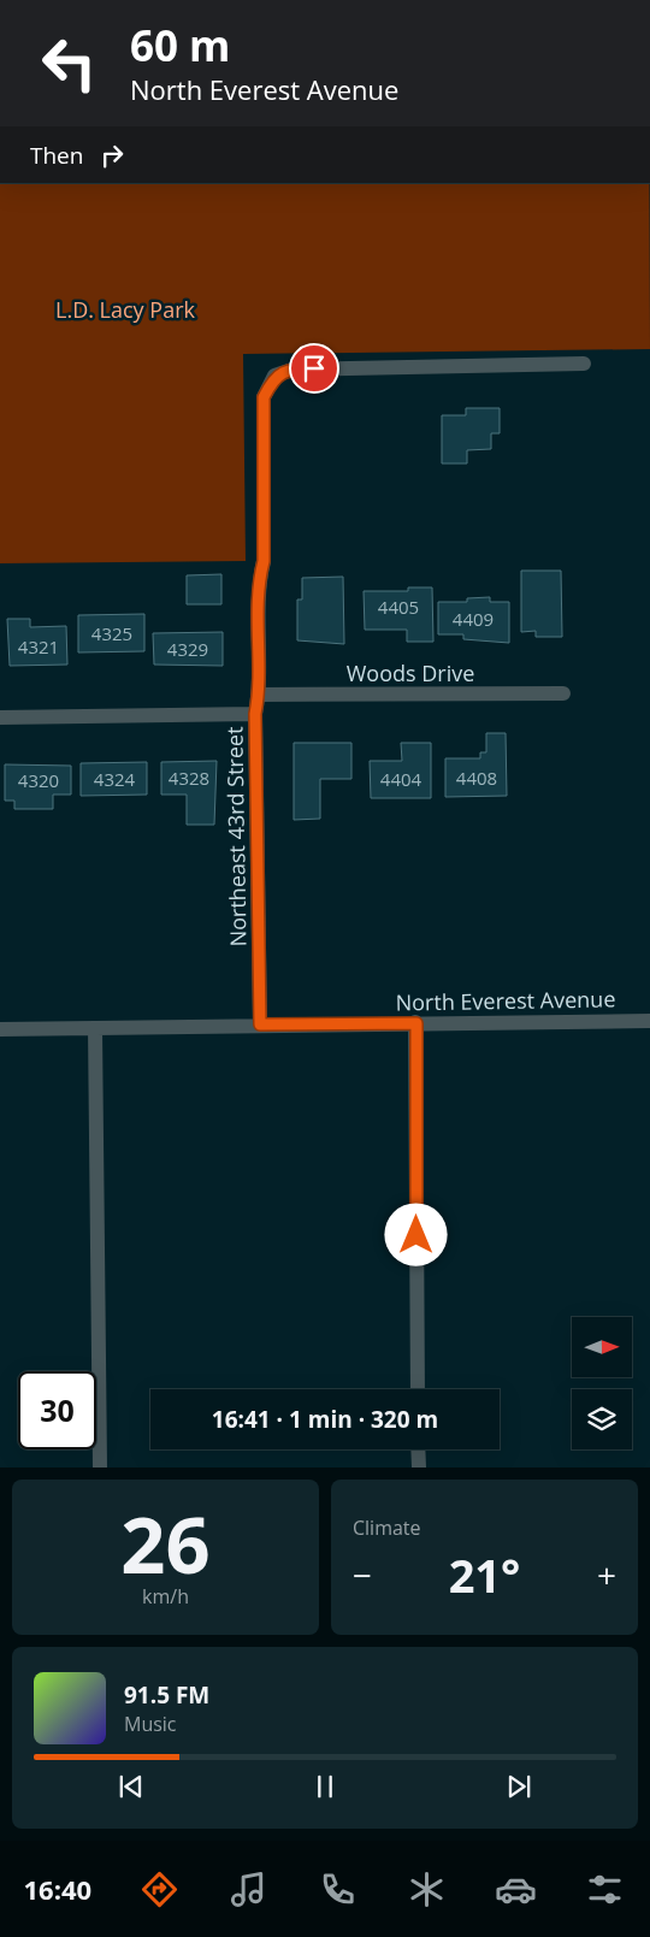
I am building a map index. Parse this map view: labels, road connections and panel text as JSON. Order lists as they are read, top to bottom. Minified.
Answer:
{"streets":{"street":["Woods Drive","Northeast 43rd Street","North Everest Avenue"]},"crossings":[["Woods Drive","Northeast 43rd Street"],["Northeast 43rd Street","North Everest Avenue"]],"parks":["L.D. Lacy Park"],"house_numbers":["4405","4409","4325","4321","4329","4328","4408","4324","4404","4320"],"north":"right","page":{"turn":["60 m","North Everest Avenue"],"then":"Then","limit":"30","trip":"16:41 · 1 min · 320 m","tile":[["26","km/h"],"Climate"],"heat":["−","21°","+"],"song":["91.5 FM","Music"],"tabs":"16:40"}}
